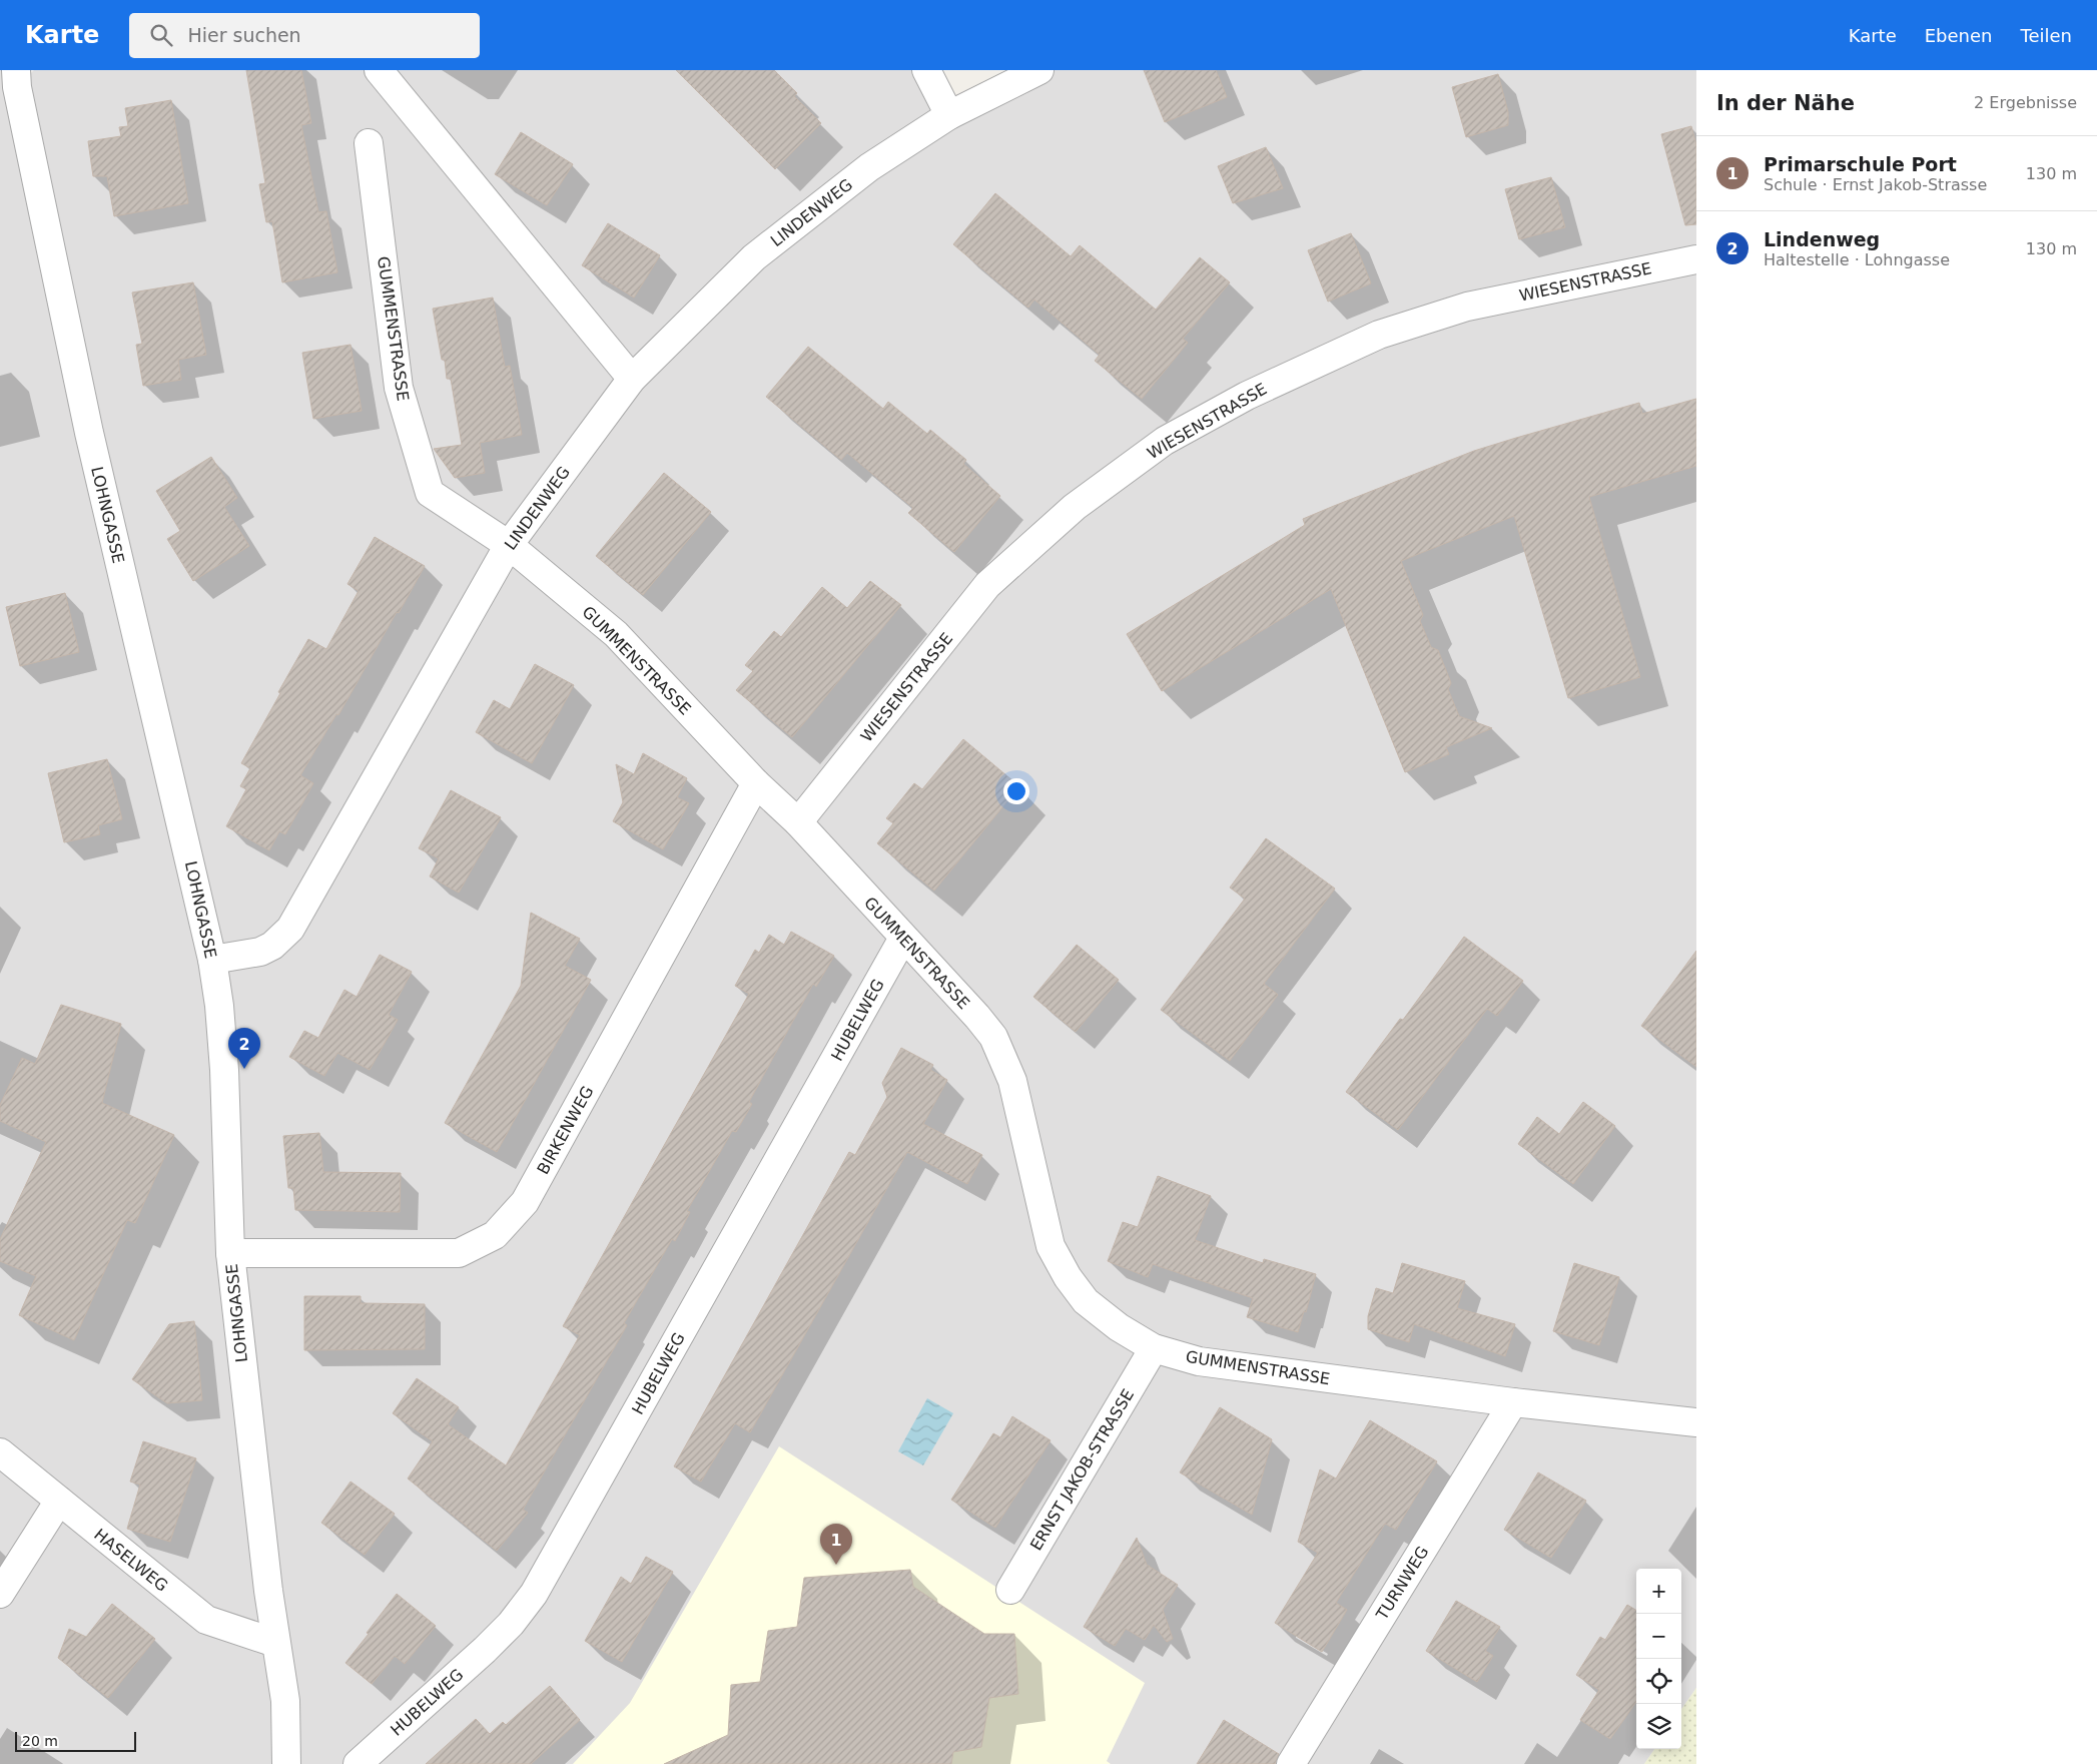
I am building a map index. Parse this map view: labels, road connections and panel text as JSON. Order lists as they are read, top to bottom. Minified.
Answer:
{"streets":{"street":["LINDENWEG","WIESENSTRASSE","GUMMENSTRASSE","LOHNGASSE","HUBELWEG","BIRKENWEG","ERNST JAKOB-STRASSE","HASELWEG","TURNWEG"]},"crossings":[["LINDENWEG","GUMMENSTRASSE"],["LINDENWEG","LOHNGASSE"],["WIESENSTRASSE","GUMMENSTRASSE"],["GUMMENSTRASSE","HUBELWEG"],["GUMMENSTRASSE","BIRKENWEG"],["GUMMENSTRASSE","ERNST JAKOB-STRASSE"],["GUMMENSTRASSE","TURNWEG"],["LOHNGASSE","BIRKENWEG"],["LOHNGASSE","HASELWEG"]],"scale_bar":"20 m","page":{"header":"Karte","search":"Hier suchen","nav":["Karte","Ebenen","Teilen"],"heading":["In der Nähe","2 Ergebnisse"],"list":[{"mark":"1","name":"Primarschule Port","note":"Schule · Ernst Jakob-Strasse","value":"130 m"},{"mark":"2","name":"Lindenweg","note":"Haltestelle · Lohngasse","value":"130 m"}],"pins":["2","1"],"map_buttons":["+","−"],"scale":"20 m"}}
